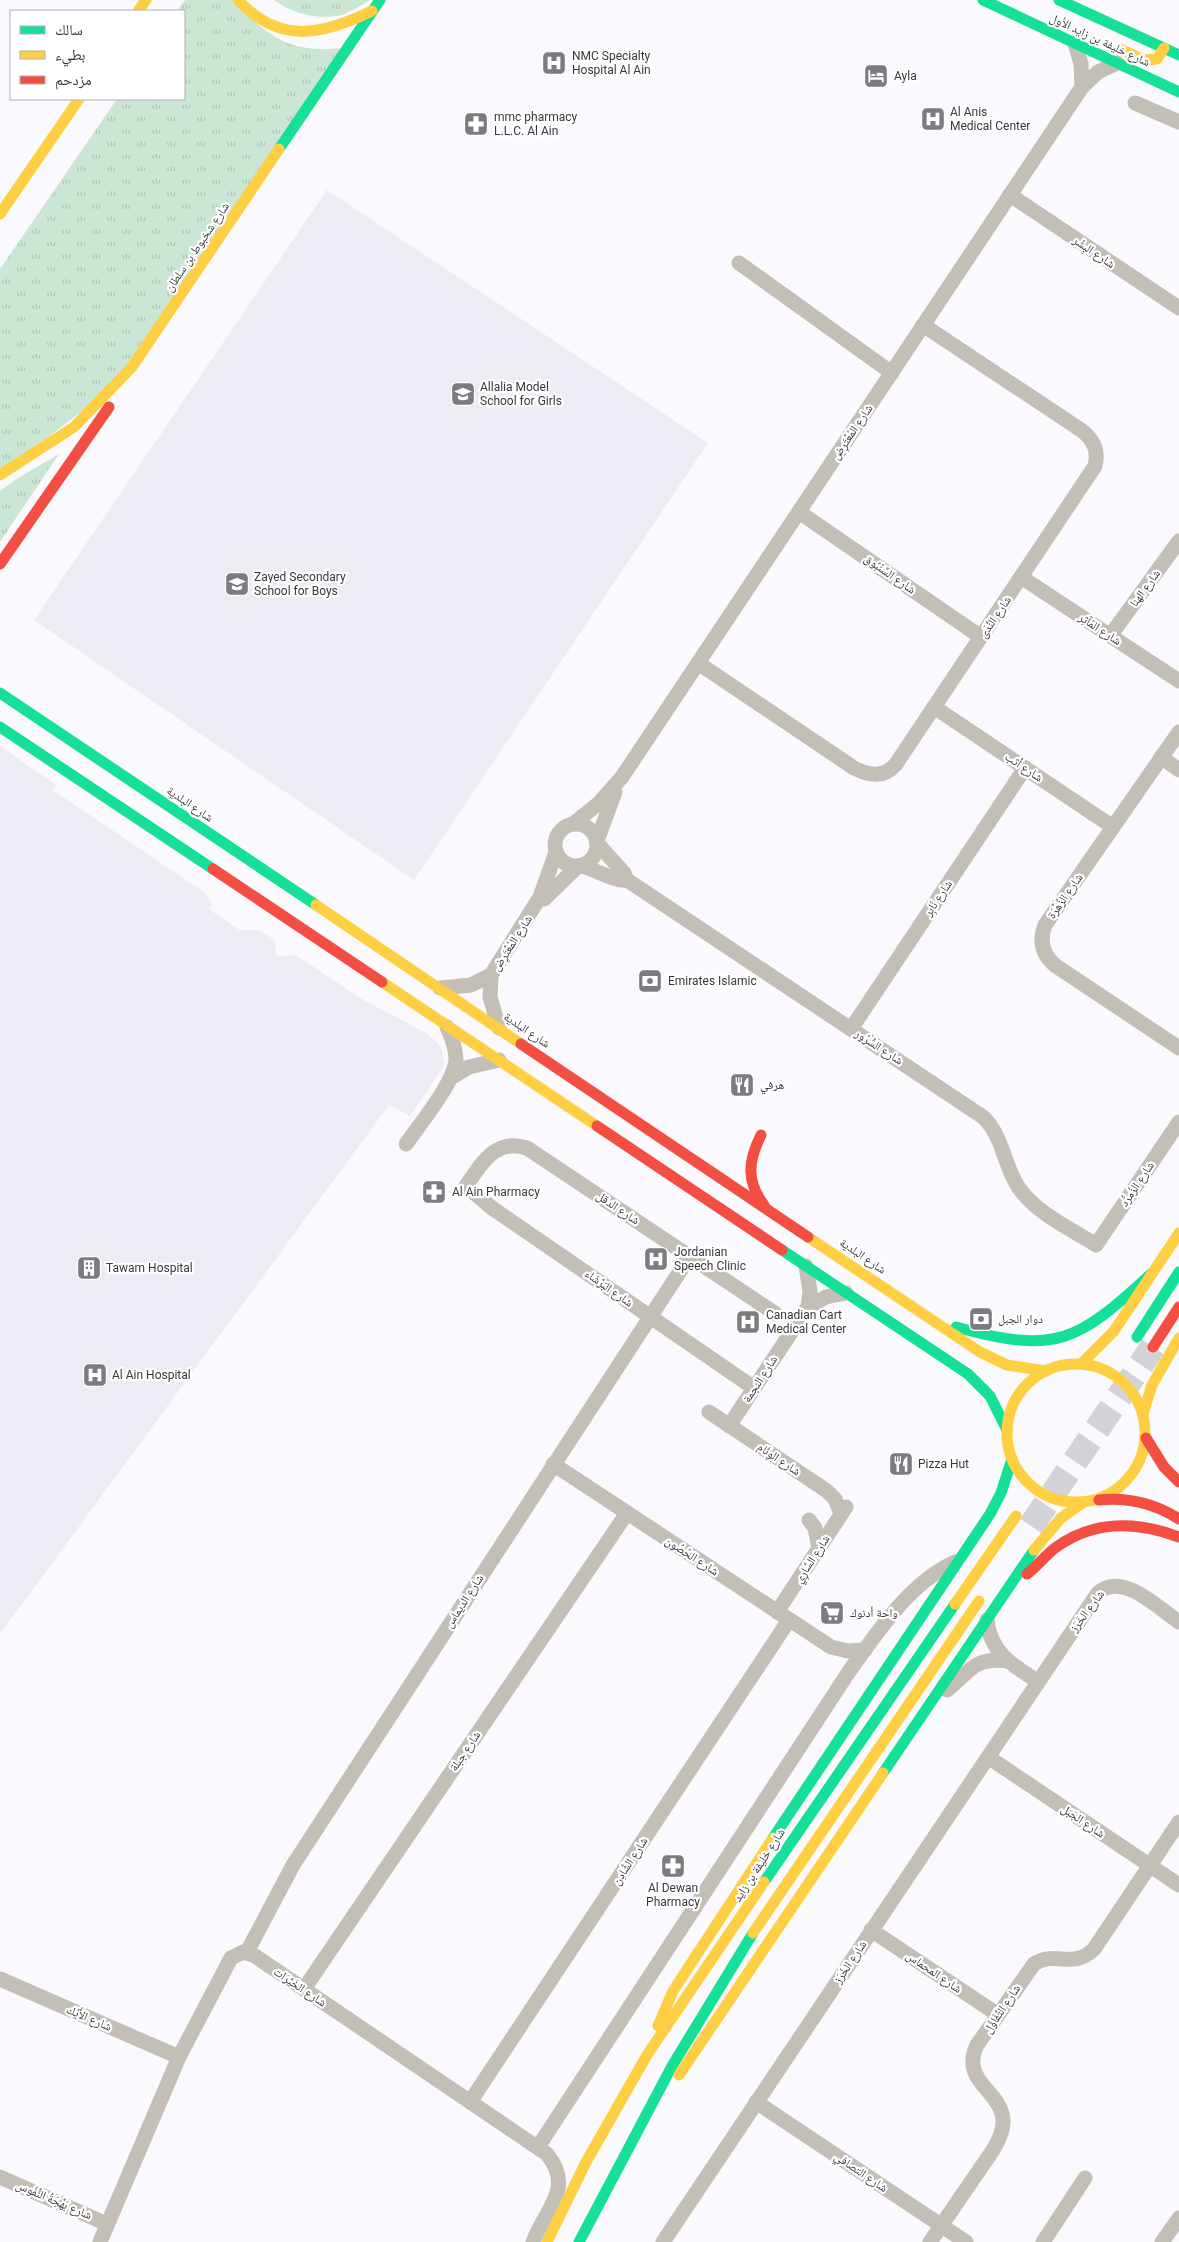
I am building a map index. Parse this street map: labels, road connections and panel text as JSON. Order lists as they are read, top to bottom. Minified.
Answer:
{"streets":{"main road":["شارع خليفة بن زايد الأول","شارع شخبوط بن سلطان","شارع البلدية","شارع خليفة بن زايد"],"street":["شارع البِشْر","شارع المُعْتَرِض","شارع السَّنْبُوق","شارع الهنا","شارع النَّدَى","شارع المَآثِر","شارع أثب","شارع الزَّهْرَة","شارع نَابِر","شارع السُّرُور","شارع الزُمرُّد","شارع الدقل","شارع البَرْشَاء","شارع النجمة","شارع الوِئَام","شارع الحُصُون","شارع السَّارِي","شارع الديماس","شارع الخَرَز","شارع جبلة","شارع الجَبَل","شارع الشَّادِن","شارع المحماس","شارع الخَيْرَات","شارع التَّفَاؤُل","شارع الأَيْك","شارع التصافي","شارع بَهْجَةُ النُّفُوس"]},"crossings":[["شارع خليفة بن زايد الأول","شارع المُعْتَرِض"],["شارع البِشْر","شارع المُعْتَرِض"],["شارع المُعْتَرِض","شارع السَّنْبُوق"],["شارع المُعْتَرِض","شارع النَّدَى"],["شارع المُعْتَرِض","شارع البلدية"],["شارع المُعْتَرِض","شارع السُّرُور"],["شارع السَّنْبُوق","شارع النَّدَى"],["شارع الهنا","شارع المَآثِر"],["شارع النَّدَى","شارع المَآثِر"],["شارع النَّدَى","شارع أثب"],["شارع أثب","شارع الزَّهْرَة"],["شارع أثب","شارع نَابِر"],["شارع نَابِر","شارع السُّرُور"],["شارع السُّرُور","شارع الزُمرُّد"],["شارع الدقل","شارع البَرْشَاء"],["شارع الدقل","شارع الديماس"],["شارع البَرْشَاء","شارع النجمة"],["شارع البَرْشَاء","شارع الديماس"],["شارع النجمة","شارع الوِئَام"],["شارع الوِئَام","شارع السَّارِي"],["شارع الحُصُون","شارع السَّارِي"],["شارع الحُصُون","شارع الديماس"],["شارع الحُصُون","شارع جبلة"],["شارع الحُصُون","شارع الشَّادِن"],["شارع السَّارِي","شارع الشَّادِن"],["شارع الديماس","شارع الخَيْرَات"],["شارع الخَرَز","شارع الجَبَل"],["شارع الخَرَز","شارع المحماس"],["شارع الخَرَز","شارع التصافي"],["شارع جبلة","شارع الخَيْرَات"],["شارع الجَبَل","شارع التَّفَاؤُل"],["شارع الشَّادِن","شارع الخَيْرَات"],["شارع المحماس","شارع التَّفَاؤُل"],["شارع التَّفَاؤُل","شارع التصافي"]],"places":{"hospital":["NMC Specialty Hospital Al Ain","Al Anis Medical Center","Jordanian Speech Clinic","Canadian Cart Medical Center","Al Ain Hospital"],"hotel":["Ayla"],"pharmacy":["mmc pharmacy L.L.C. Al Ain","Al Ain Pharmacy","Al Dewan Pharmacy"],"school or university":["Allalia Model School for Girls","Zayed Secondary School for Boys"],"bank":["Emirates Islamic","دوار الجبل"],"restaurant":["هرفي","Pizza Hut"],"building":["Tawam Hospital"],"supermarket":["واحة أدنوك"]},"legend":["سالك","بطيء","مزدحم"]}
